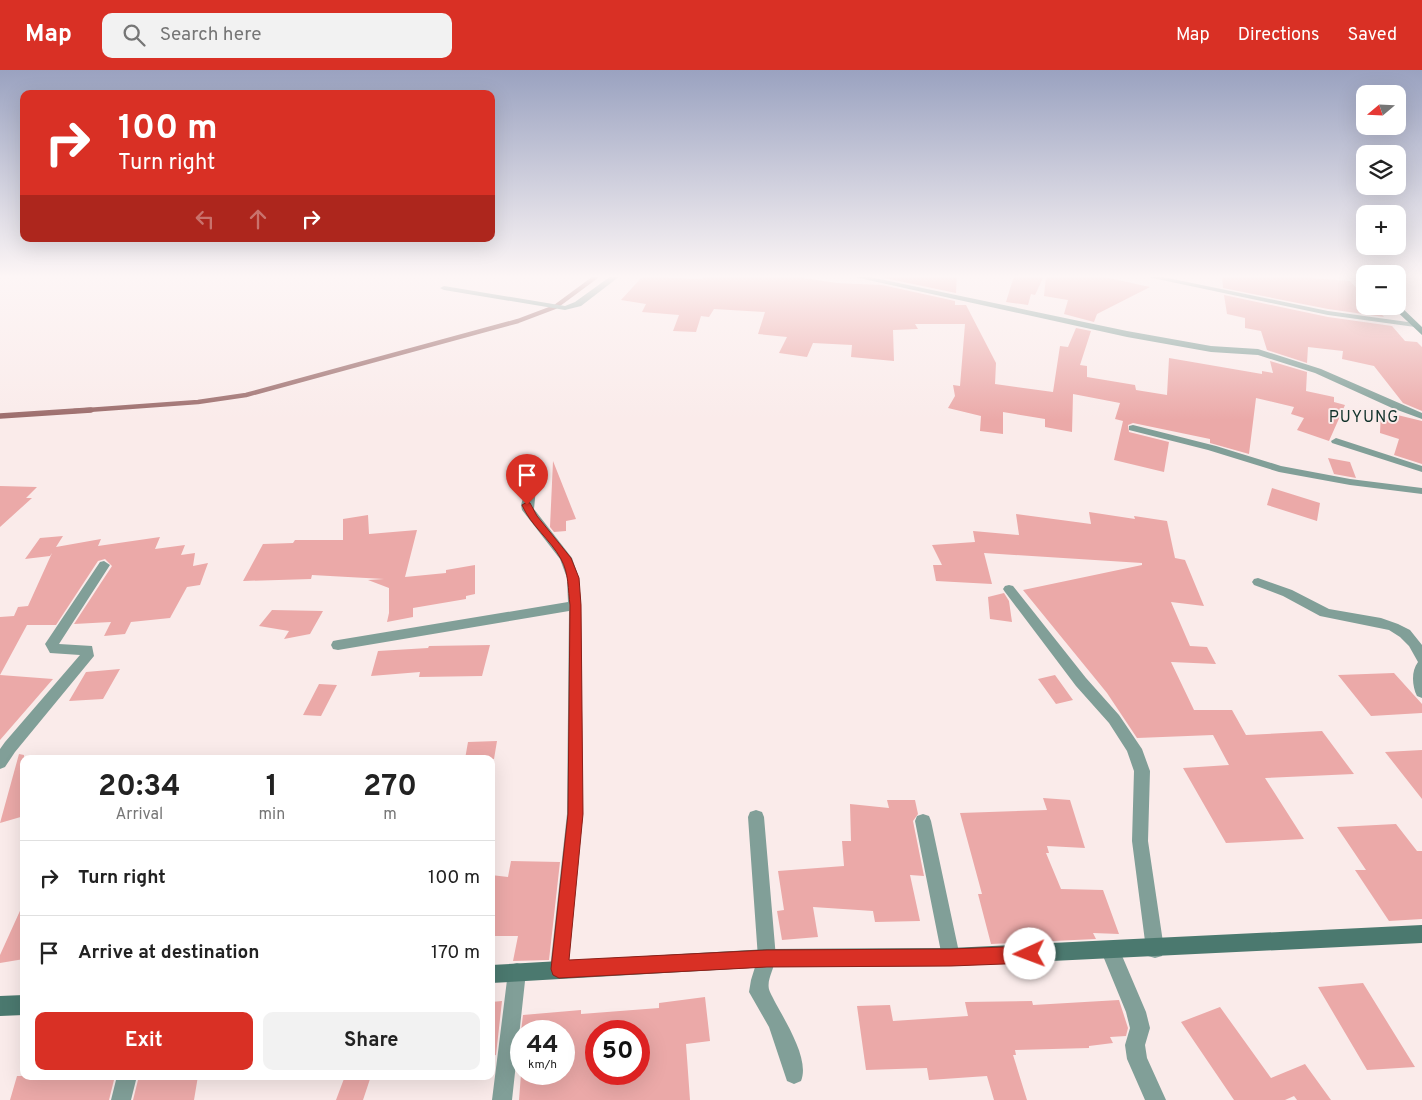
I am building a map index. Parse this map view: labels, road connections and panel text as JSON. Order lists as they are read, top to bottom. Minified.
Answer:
{"districts":["PUYUNG"],"north":"left","page":{"header":"Map","search":"Search here","nav":["Map","Directions","Saved"],"map_buttons":["+","−"],"turn":["100 m","Turn right"],"eta":["20:34","Arrival","1","min","270","m"],"list":[{"name":"Turn right","value":"100 m"},{"name":"Arrive at destination","value":"170 m"}],"buttons":["Exit","Share"],"speed":"44 km/h","limit":"50"}}
